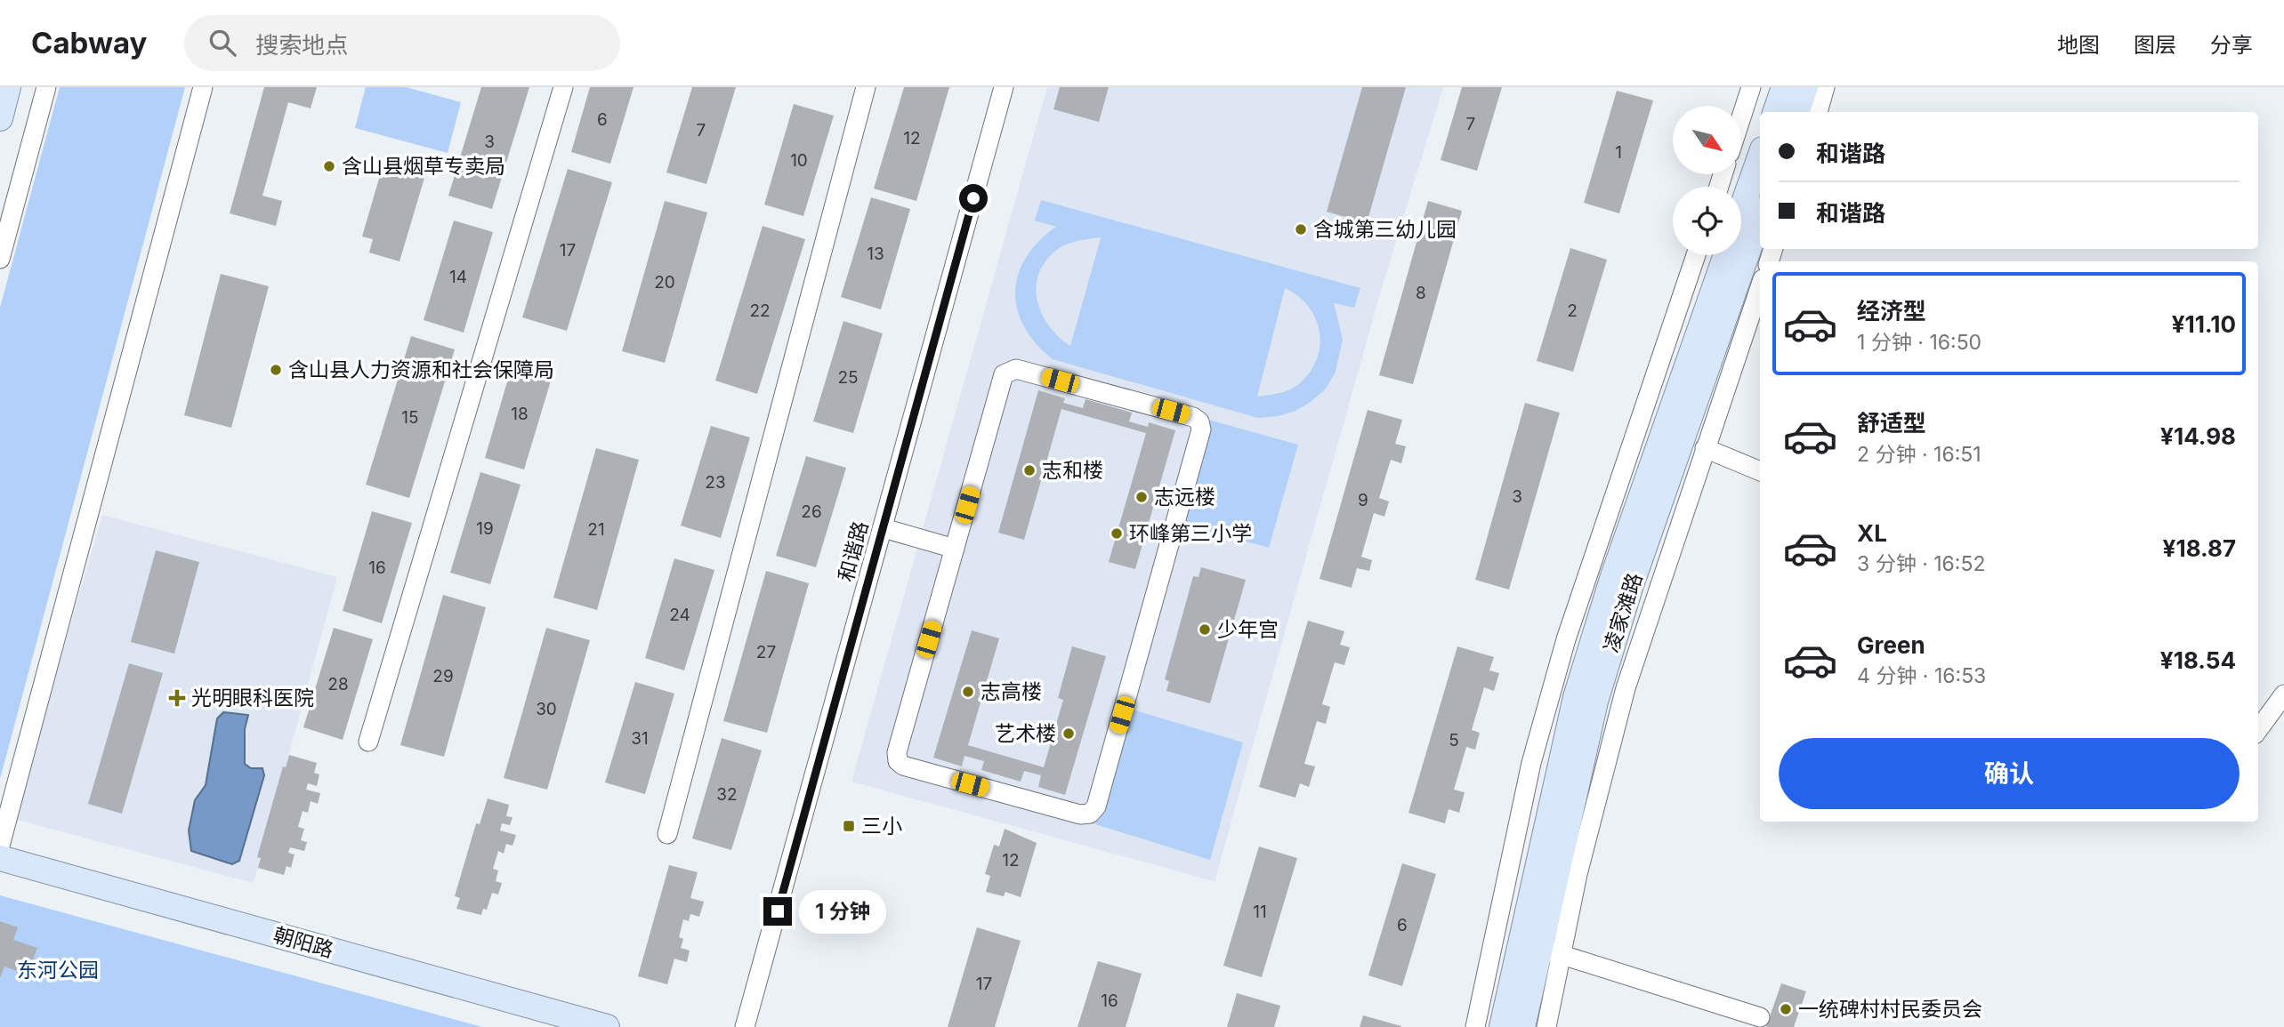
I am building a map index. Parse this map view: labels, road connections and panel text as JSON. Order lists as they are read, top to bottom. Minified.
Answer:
{"streets":{"main road":["凌家滩路","朝阳路"],"street":["和谐路"]},"parks":["东河公园"],"places":{"other":["含山县烟草专卖局","含城第三幼儿园","含山县人力资源和社会保障局","志和楼","志远楼","环峰第三小学","少年宫","志高楼","艺术楼","一统碑村村民委员会"],"health":["光明眼科医院"],"transit":["三小"]},"house_numbers":["6","7","7","12","3","1","10","17","13","14","20","8","22","2","25","18","15","23","3","9","26","19","21","16","24","27","29","28","30","31","5","32","12","11","6","17","16"],"north":"bottom right","page":{"header":"Cabway","search":"搜索地点","nav":["地图","图层","分享"],"banner":["和谐路","和谐路"],"list":[{"name":"经济型","note":"1 分钟 · 16:50","value":"¥11.10"},{"name":"舒适型","note":"2 分钟 · 16:51","value":"¥14.98"},{"name":"XL","note":"3 分钟 · 16:52","value":"¥18.87"},{"name":"Green","note":"4 分钟 · 16:53","value":"¥18.54"}],"buttons":"确认","bubble":"1 分钟"}}
